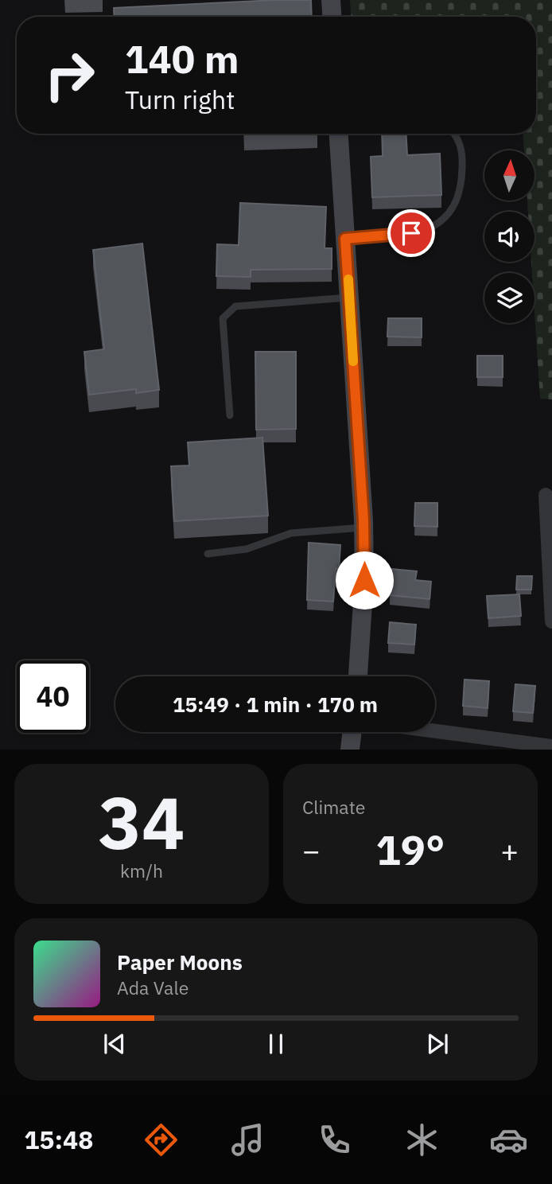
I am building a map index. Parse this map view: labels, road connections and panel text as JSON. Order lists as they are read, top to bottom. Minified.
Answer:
{"north":"top","page":{"turn":["140 m","Turn right"],"limit":"40","trip":"15:49 · 1 min · 170 m","tile":[["34","km/h"],"Climate"],"heat":["−","19°","+"],"song":["Paper Moons","Ada Vale"],"tabs":"15:48"}}
